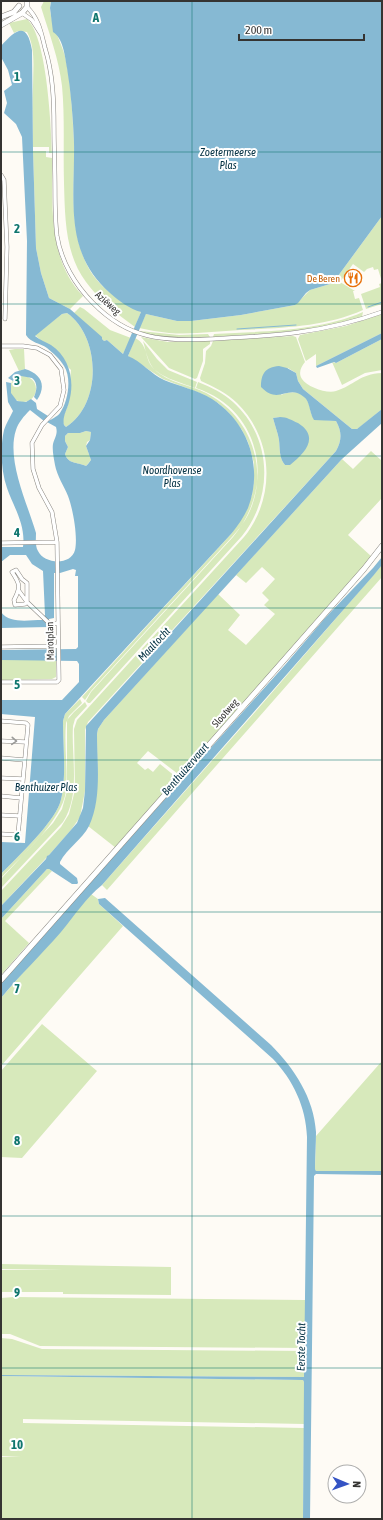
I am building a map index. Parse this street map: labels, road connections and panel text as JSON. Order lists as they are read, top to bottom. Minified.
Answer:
{"streets":{"street":["Aziëweg","Marotplan","Slootweg"]},"water":["Zoetermeerse Plas","Noordhovense Plas","Maaltocht","Benthuizervaart","Benthuizer Plas","Eerste Tocht"],"places":{"restaurant":["De Beren"]},"scale_bar":"200 m","north":"right","grid":{"columns":["A"],"rows":["1","2","3","4","5","6","7","8","9","10"]}}
